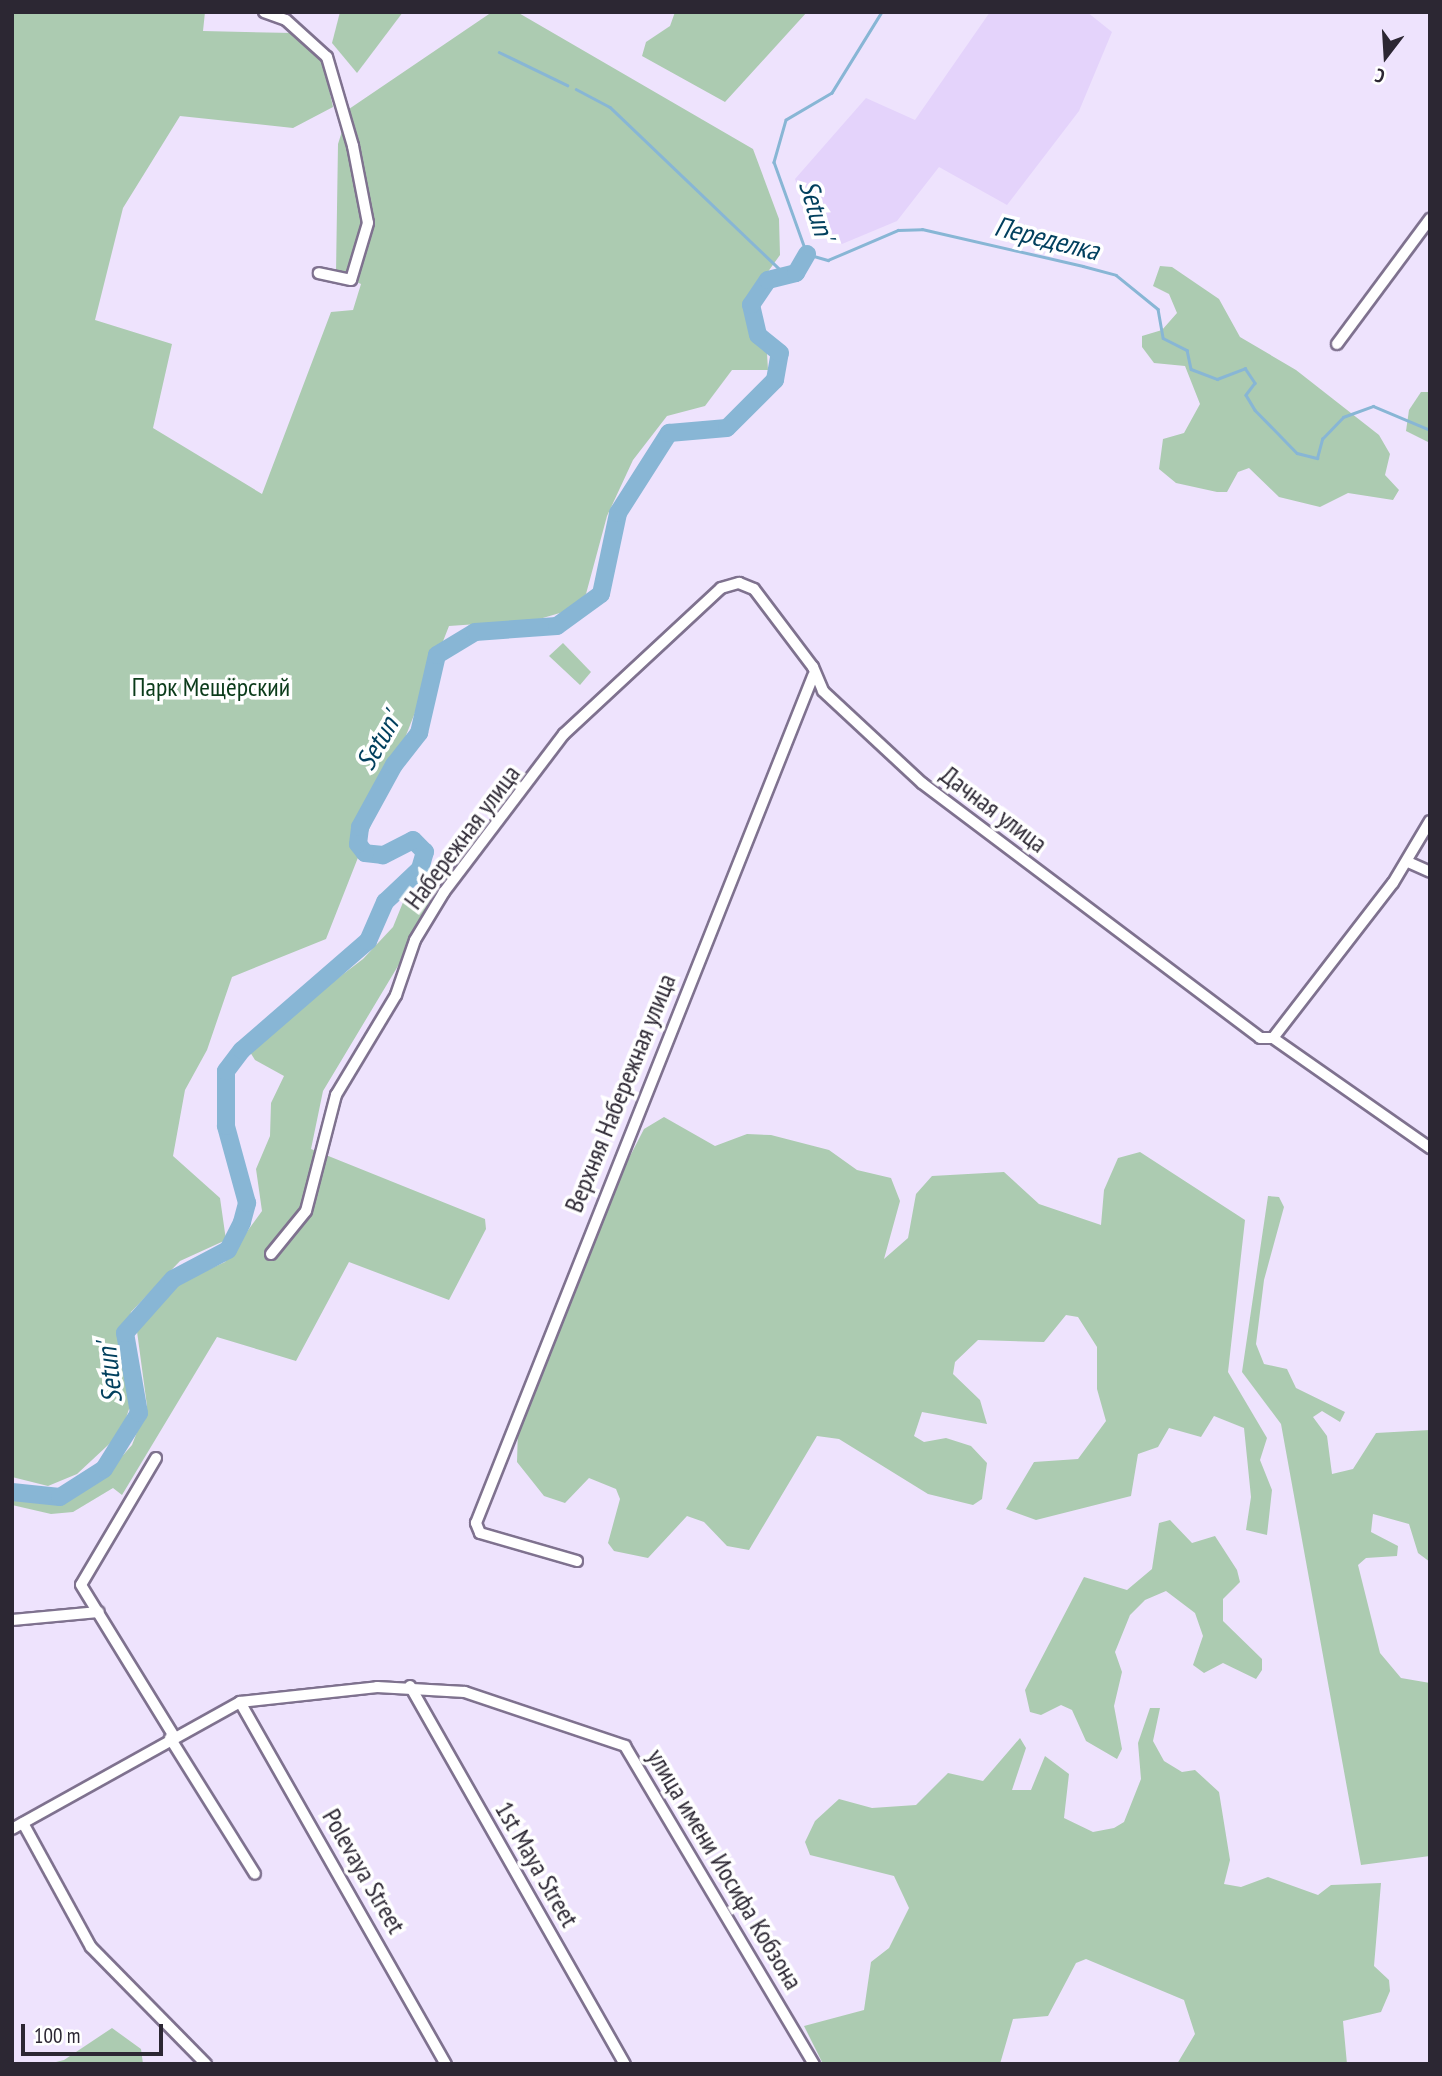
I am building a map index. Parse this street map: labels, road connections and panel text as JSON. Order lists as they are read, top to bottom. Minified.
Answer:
{"streets":{"street":["Дачная улица","Набережная улица","Верхняя Набережная улица","1st Maya Street","улица имени Иосифа Кобзона","Polevaya Street"]},"crossings":[["Дачная улица","Набережная улица"],["Дачная улица","Верхняя Набережная улица"],["1st Maya Street","улица имени Иосифа Кобзона"],["улица имени Иосифа Кобзона","Polevaya Street"]],"water":["Setun'","Переделка"],"parks":["Парк Мещёрский"],"scale_bar":"100 m","north":"bottom"}
